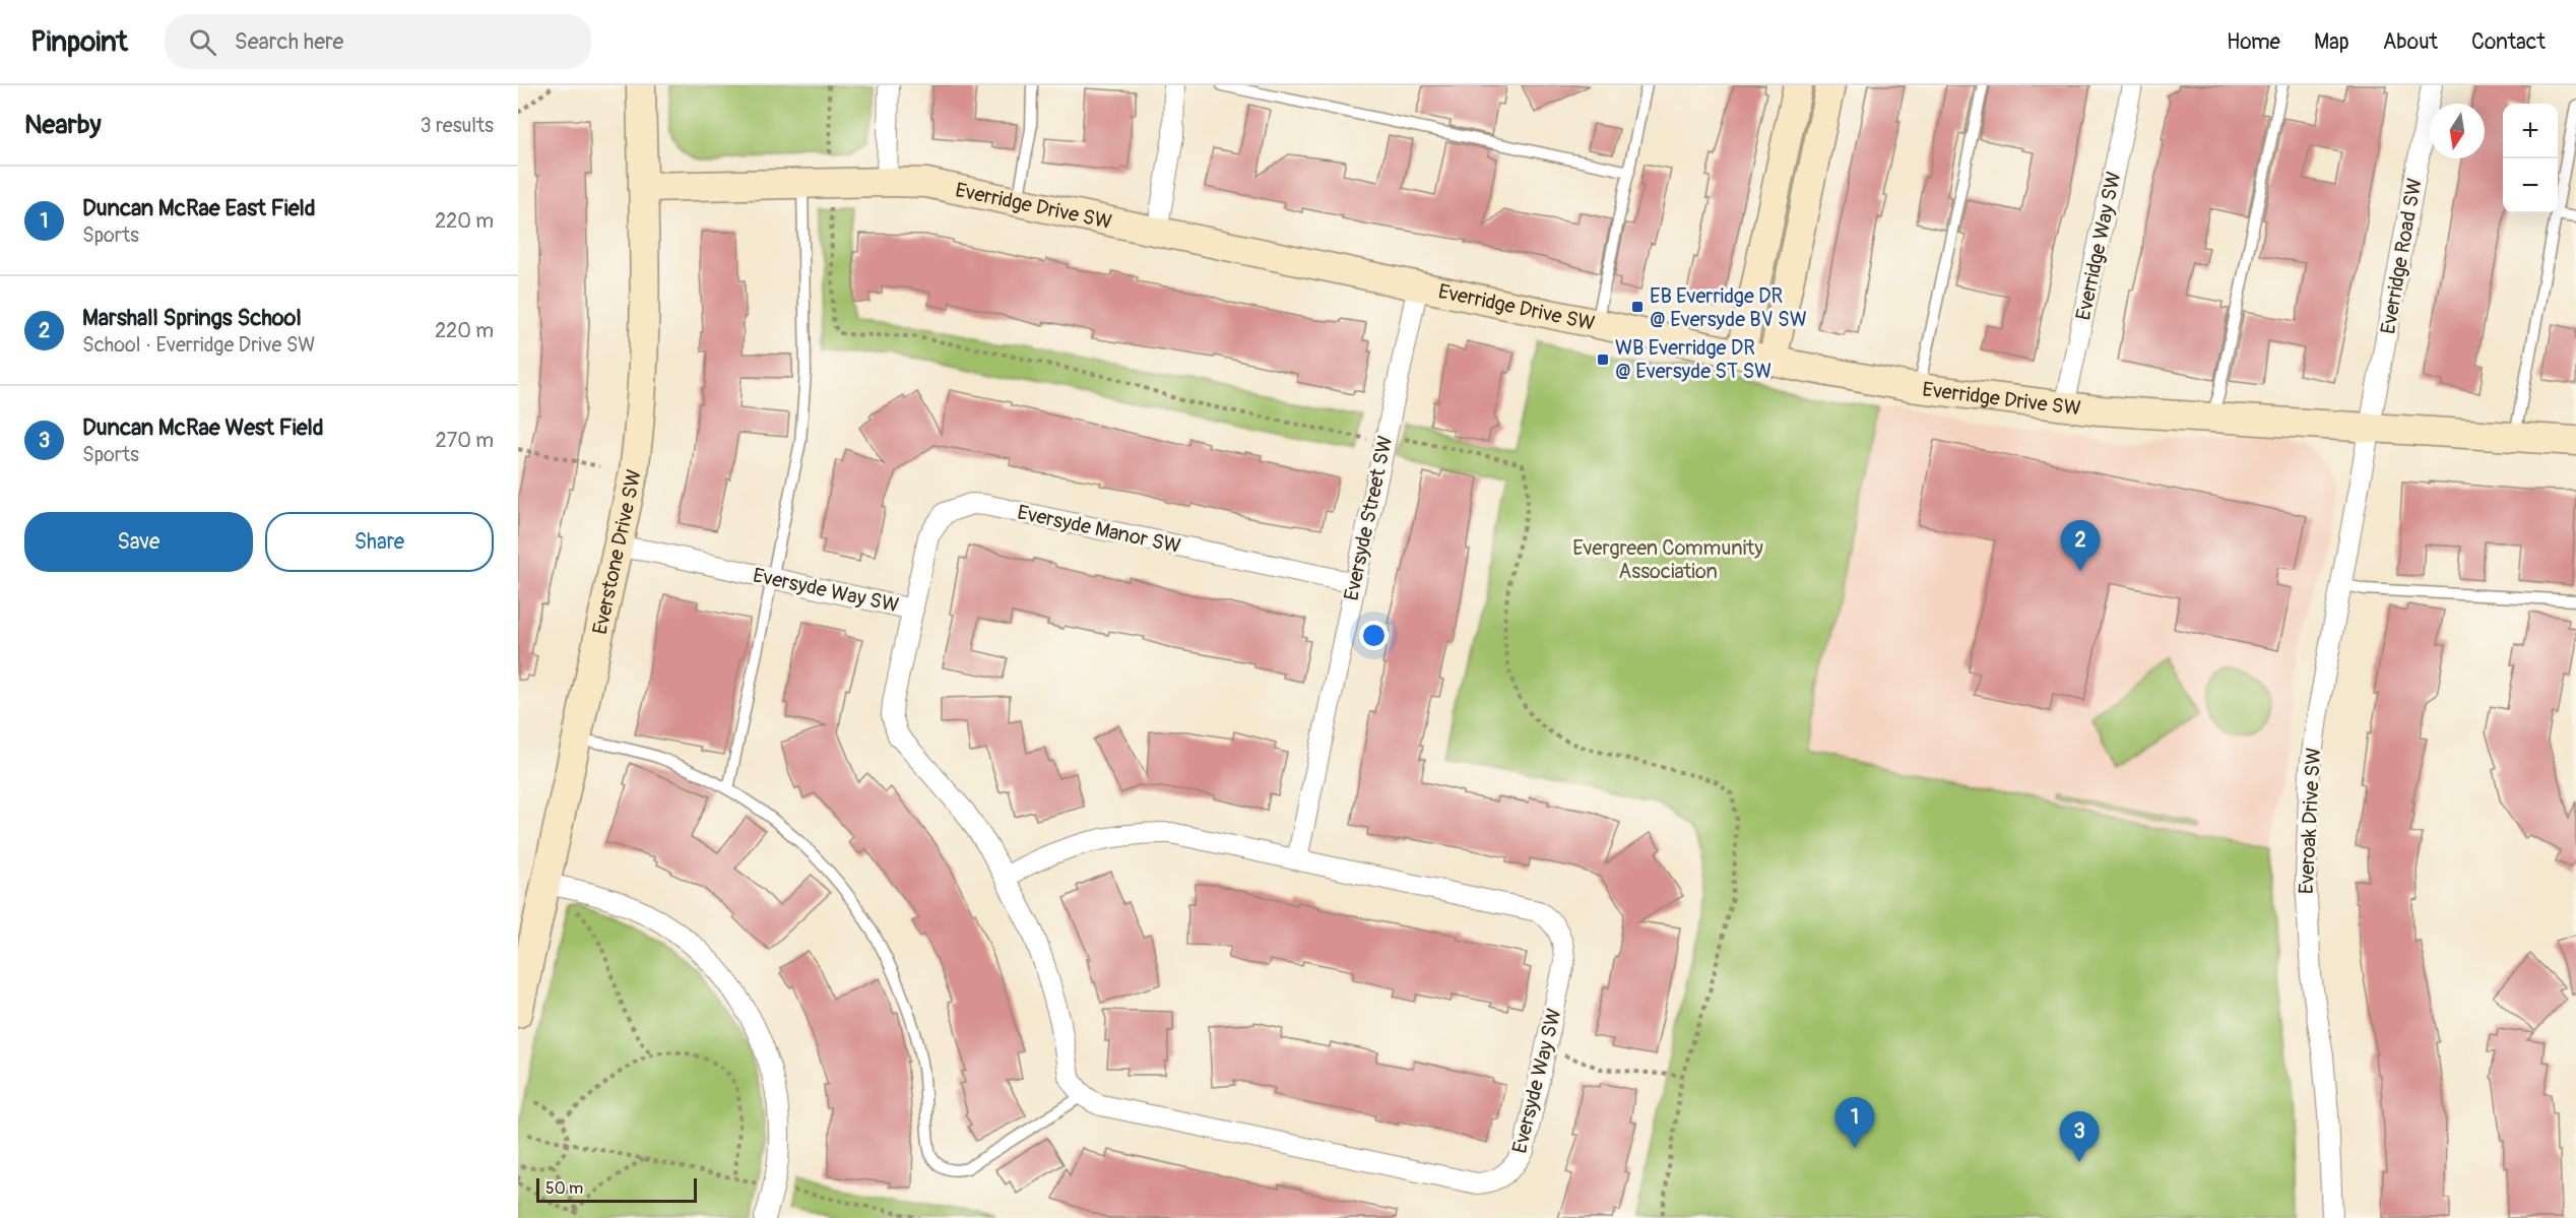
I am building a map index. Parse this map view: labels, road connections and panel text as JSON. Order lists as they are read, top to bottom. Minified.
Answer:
{"streets":{"street":["Everridge Drive SW","Everridge Way SW","Everridge Road SW","Eversyde Street SW","Eversyde Manor SW","Everstone Drive SW","Eversyde Way SW","Everoak Drive SW"]},"crossings":[["Everridge Drive SW","Everridge Way SW"],["Everridge Drive SW","Everridge Road SW"],["Everridge Drive SW","Eversyde Street SW"],["Everridge Drive SW","Everstone Drive SW"],["Everridge Drive SW","Everoak Drive SW"],["Everridge Road SW","Everoak Drive SW"],["Eversyde Street SW","Eversyde Manor SW"],["Eversyde Street SW","Eversyde Way SW"],["Eversyde Manor SW","Eversyde Way SW"],["Everstone Drive SW","Eversyde Way SW"]],"parks":["Evergreen Community Association"],"places":{"transit":["EB Everridge DR @ Eversyde BV SW","WB Everridge DR @ Eversyde ST SW"]},"scale_bar":"50 m","north":"bottom","page":{"header":"Pinpoint","search":"Search here","nav":["Home","Map","About","Contact"],"heading":["Nearby","3 results"],"map_buttons":["+","−"],"list":[{"mark":"1","name":"Duncan McRae East Field","note":"Sports","value":"220 m"},{"mark":"2","name":"Marshall Springs School","note":"School · Everridge Drive SW","value":"220 m"},{"mark":"3","name":"Duncan McRae West Field","note":"Sports","value":"270 m"}],"buttons":["Save","Share"],"pins":["2","1","3"],"scale":"50 m"}}
